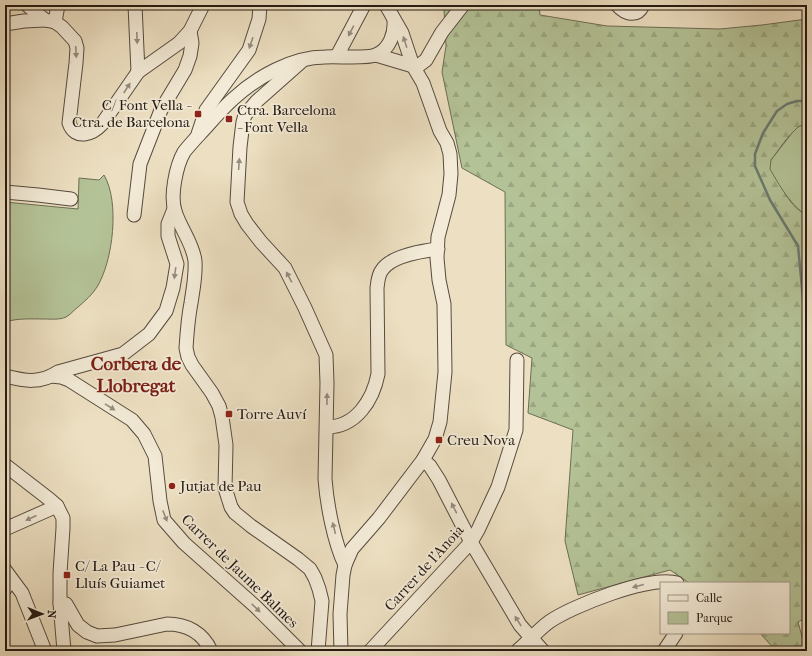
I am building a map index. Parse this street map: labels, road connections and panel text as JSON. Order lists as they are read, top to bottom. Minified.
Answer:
{"streets":{"street":["Carrer de l'Anoia","Carrer de Jaume Balmes"]},"one_way":["Carrer de Jaume Balmes"],"districts":["Corbera de Llobregat"],"places":{"transit":["C/ Font Vella - Ctra. de Barcelona","Ctra. Barcelona - Font Vella","Torre Auví","Creu Nova","C/ La Pau - C/ Lluís Guiamet"],"other":["Jutjat de Pau"]},"legend":["Calle","Parque"],"north":"right"}
